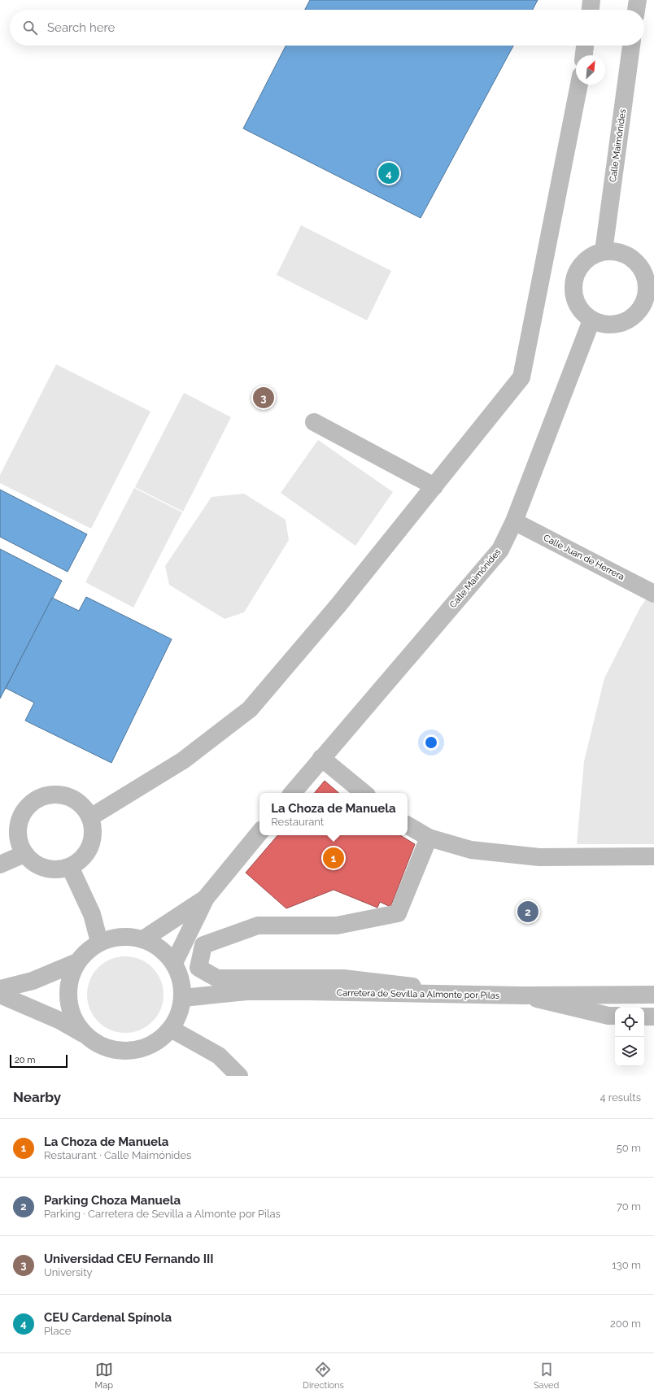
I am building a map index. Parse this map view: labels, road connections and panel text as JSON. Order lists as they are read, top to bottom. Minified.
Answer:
{"streets":{"street":["Calle Maimónides","Calle Juan de Herrera","Carretera de Sevilla a Almonte por Pilas"]},"crossings":[["Calle Maimónides","Calle Juan de Herrera"]],"scale_bar":"20 m","north":"top right","page":{"search":"Search here","pins":["4","3","1","2"],"popup":["La Choza de Manuela","Restaurant"],"scale":"20 m","heading":["Nearby","4 results"],"list":[{"mark":"1","name":"La Choza de Manuela","note":"Restaurant · Calle Maimónides","value":"50 m"},{"mark":"2","name":"Parking Choza Manuela","note":"Parking · Carretera de Sevilla a Almonte por Pilas","value":"70 m"},{"mark":"3","name":"Universidad CEU Fernando III","note":"University","value":"130 m"},{"mark":"4","name":"CEU Cardenal Spínola","note":"Place","value":"200 m"}],"nav":["Map","Directions","Saved"]}}
